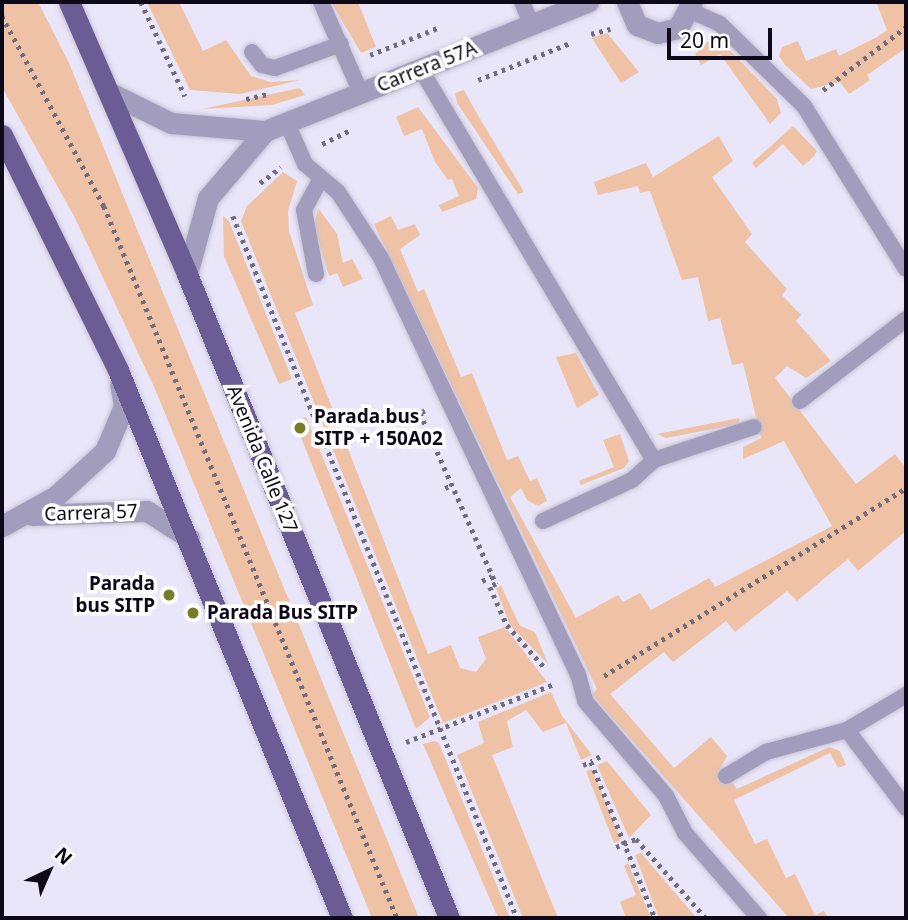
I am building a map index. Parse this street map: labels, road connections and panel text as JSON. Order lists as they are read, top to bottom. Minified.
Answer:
{"streets":{"main road":["Avenida Calle 127"],"street":["Carrera 57A","Carrera 57"]},"crossings":[["Carrera 57A","Avenida Calle 127"]],"places":["Parada.bus SITP + 150A02","Parada bus SITP","Parada Bus SITP"],"scale_bar":"20 m","north":"top right"}
